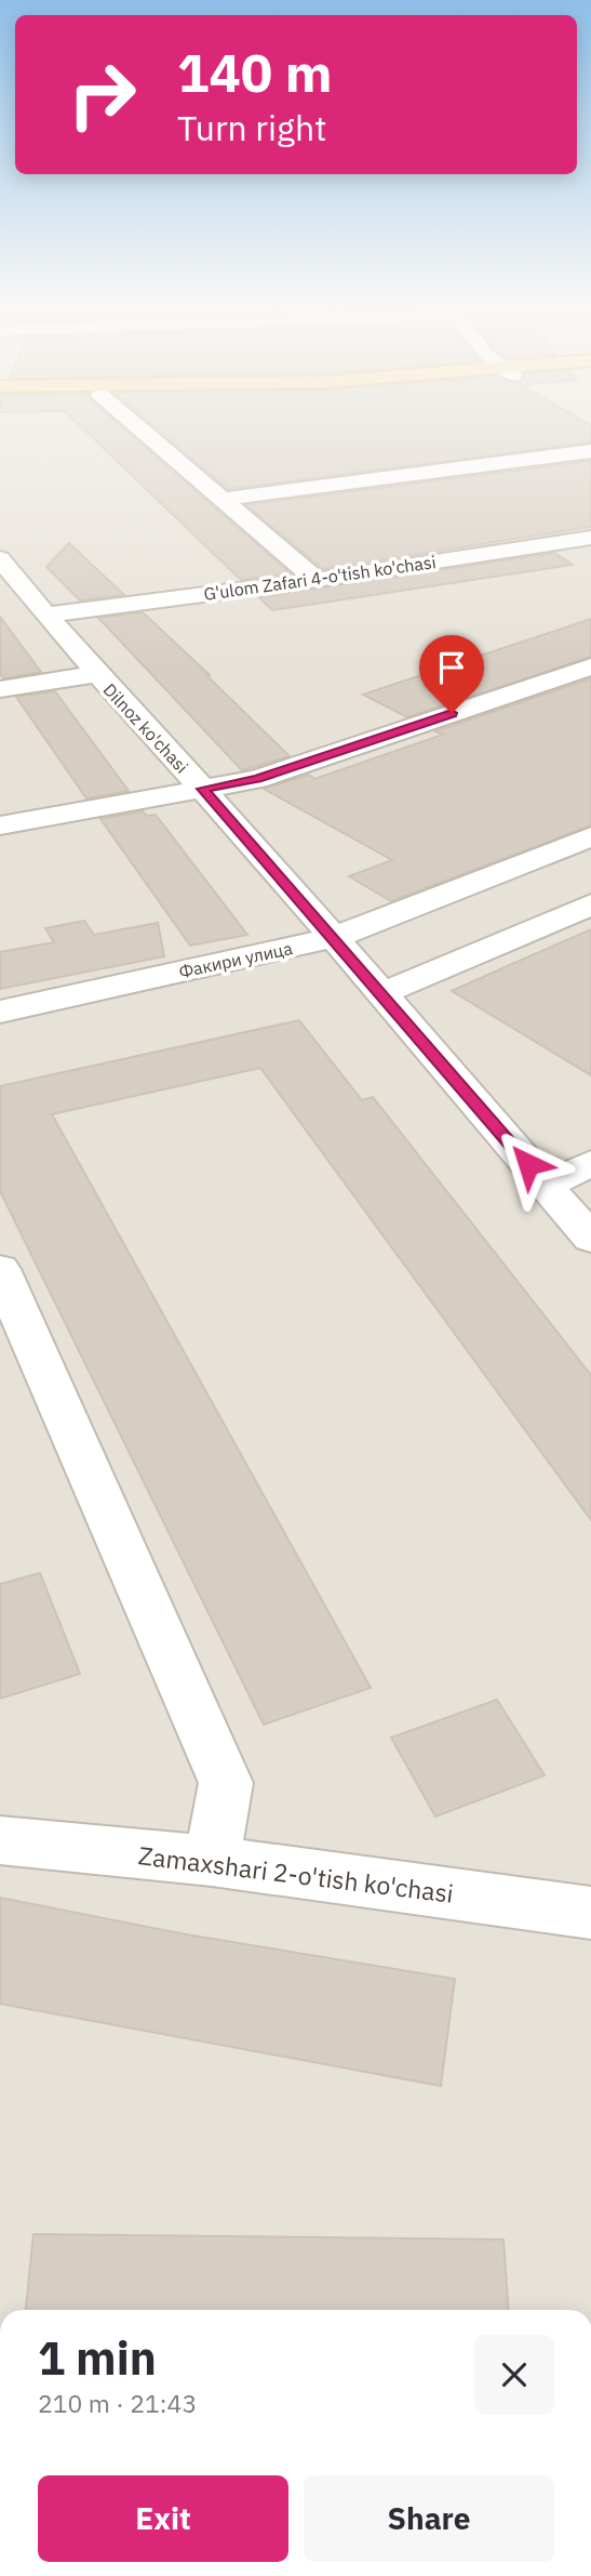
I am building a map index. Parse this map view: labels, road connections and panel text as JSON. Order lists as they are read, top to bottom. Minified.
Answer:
{"streets":{"street":["G'ulom Zafari 4-o'tish ko'chasi","Dilnoz ko'chasi","Факири улица","Zamaxshari 2-o'tish ko'chasi"]},"crossings":[["G'ulom Zafari 4-o'tish ko'chasi","Dilnoz ko'chasi"],["Dilnoz ko'chasi","Факири улица"]],"page":{"turn":["140 m","Turn right"],"heading":["1 min","210 m · 21:43"],"buttons":["Exit","Share"]}}
